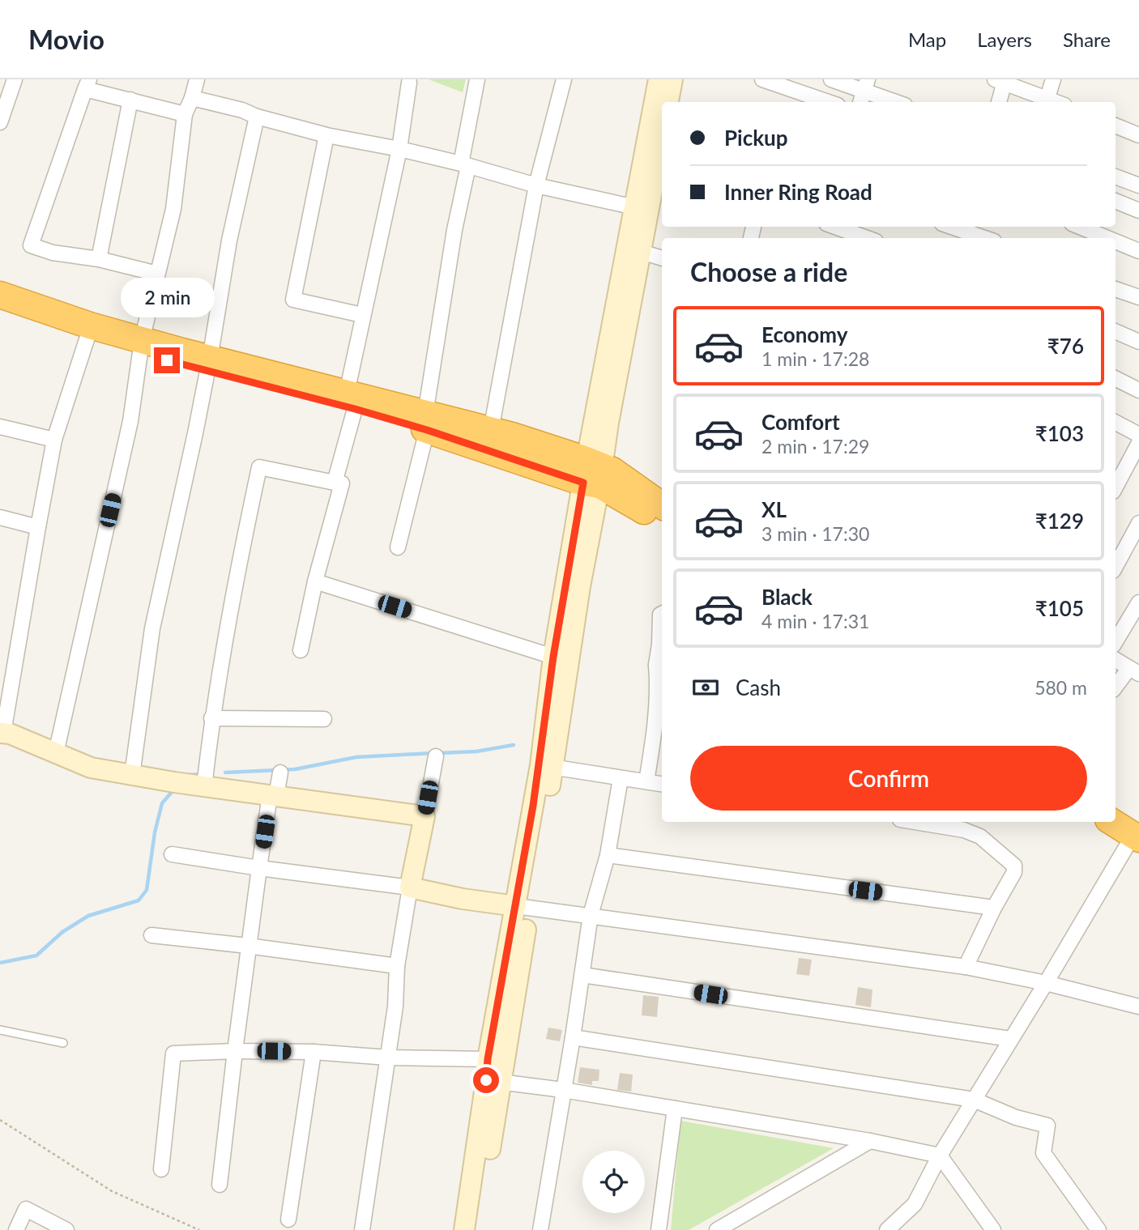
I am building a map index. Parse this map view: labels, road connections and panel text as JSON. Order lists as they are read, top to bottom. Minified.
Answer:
{"page":{"header":"Movio","nav":["Map","Layers","Share"],"banner":["Pickup","Inner Ring Road"],"heading":"Choose a ride","bubble":"2 min","list":[{"name":"Economy","note":"1 min · 17:28","value":"₹76"},{"name":"Comfort","note":"2 min · 17:29","value":"₹103"},{"name":"XL","note":"3 min · 17:30","value":"₹129"},{"name":"Black","note":"4 min · 17:31","value":"₹105"}],"pay":["Cash","580 m"],"buttons":"Confirm"}}
